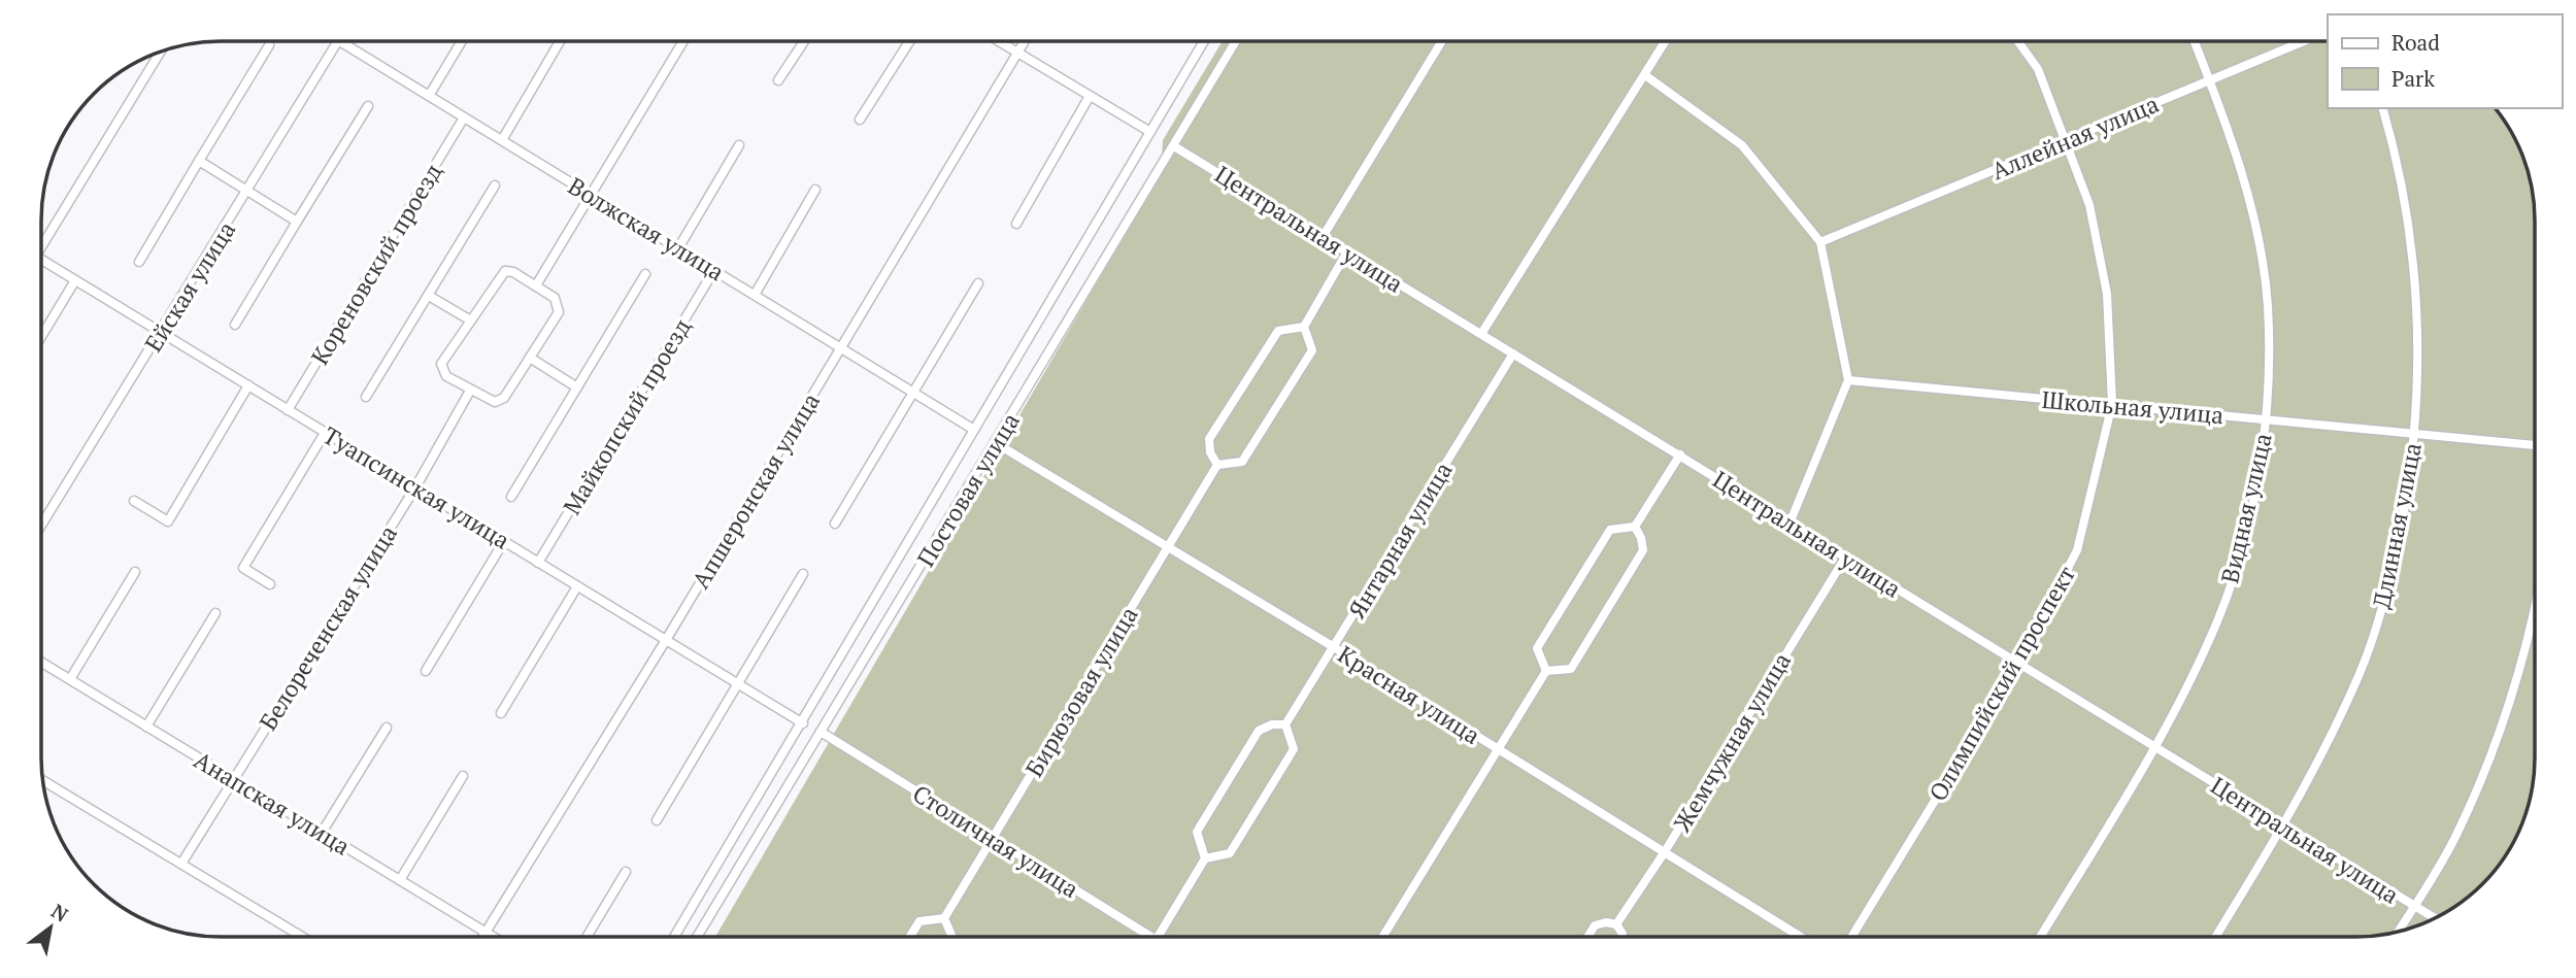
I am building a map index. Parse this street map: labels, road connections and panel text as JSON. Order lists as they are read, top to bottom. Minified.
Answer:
{"streets":{"street":["Аллейная улица","Волжская улица","Центральная улица","Кореновский проезд","Ейская улица","Школьная улица","Майкопский проезд","Туапсинская улица","Постовая улица","Апшеронская улица","Видная улица","Длинная улица","Янтарная улица","Белореченская улица","Олимпийский проспект","Бирюзовая улица","Красная улица","Жемчужная улица","Анапская улица","Столичная улица"]},"crossings":[["Аллейная улица","Видная улица"],["Аллейная улица","Олимпийский проспект"],["Волжская улица","Кореновский проезд"],["Волжская улица","Майкопский проезд"],["Волжская улица","Постовая улица"],["Волжская улица","Апшеронская улица"],["Центральная улица","Постовая улица"],["Центральная улица","Видная улица"],["Центральная улица","Длинная улица"],["Центральная улица","Янтарная улица"],["Центральная улица","Олимпийский проспект"],["Центральная улица","Жемчужная улица"],["Кореновский проезд","Туапсинская улица"],["Ейская улица","Туапсинская улица"],["Школьная улица","Видная улица"],["Школьная улица","Длинная улица"],["Школьная улица","Олимпийский проспект"],["Майкопский проезд","Туапсинская улица"],["Туапсинская улица","Постовая улица"],["Туапсинская улица","Апшеронская улица"],["Туапсинская улица","Белореченская улица"],["Постовая улица","Красная улица"],["Постовая улица","Столичная улица"],["Апшеронская улица","Анапская улица"],["Янтарная улица","Красная улица"],["Белореченская улица","Анапская улица"],["Бирюзовая улица","Красная улица"],["Бирюзовая улица","Столичная улица"],["Красная улица","Жемчужная улица"]],"legend":["Road","Park"],"north":"top right"}
